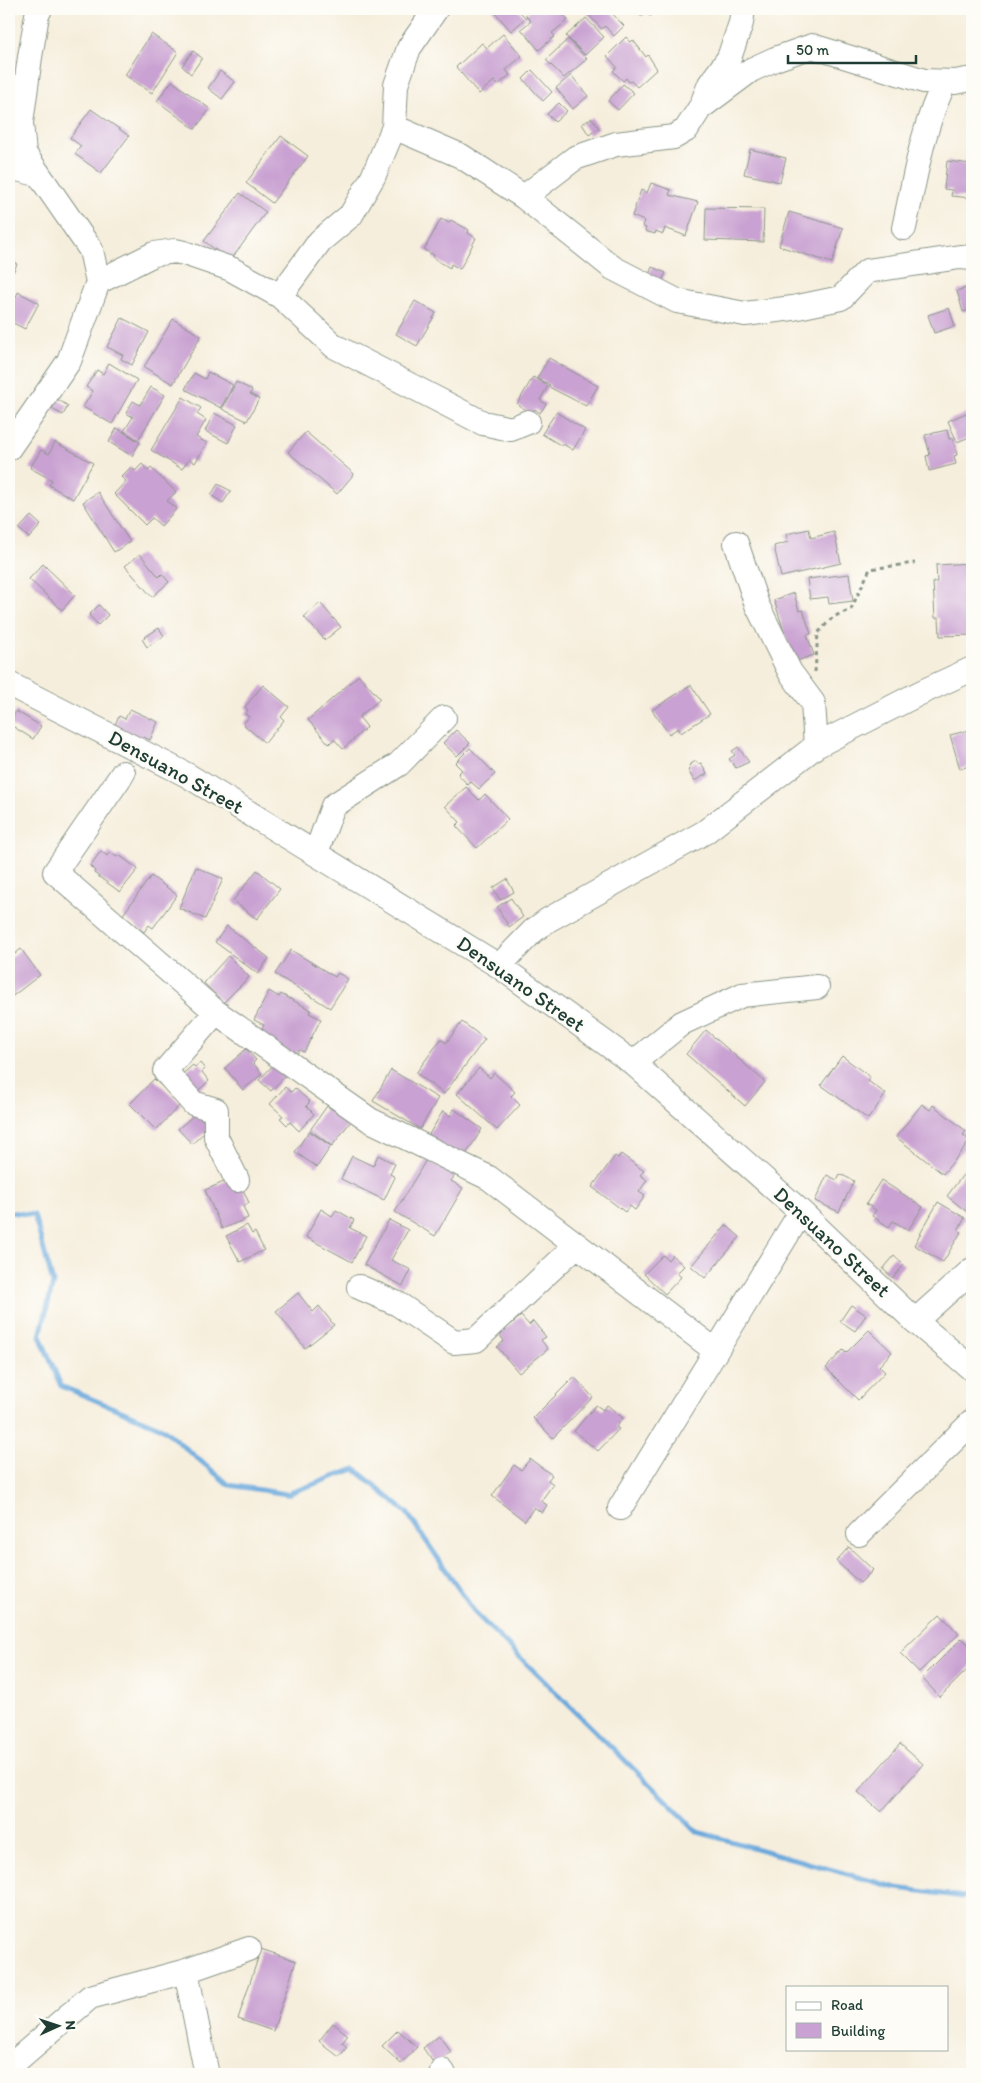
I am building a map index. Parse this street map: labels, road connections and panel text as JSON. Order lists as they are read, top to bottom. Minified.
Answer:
{"streets":{"street":["Densuano Street"]},"legend":["Road","Building"],"scale_bar":"50 m","north":"right"}
